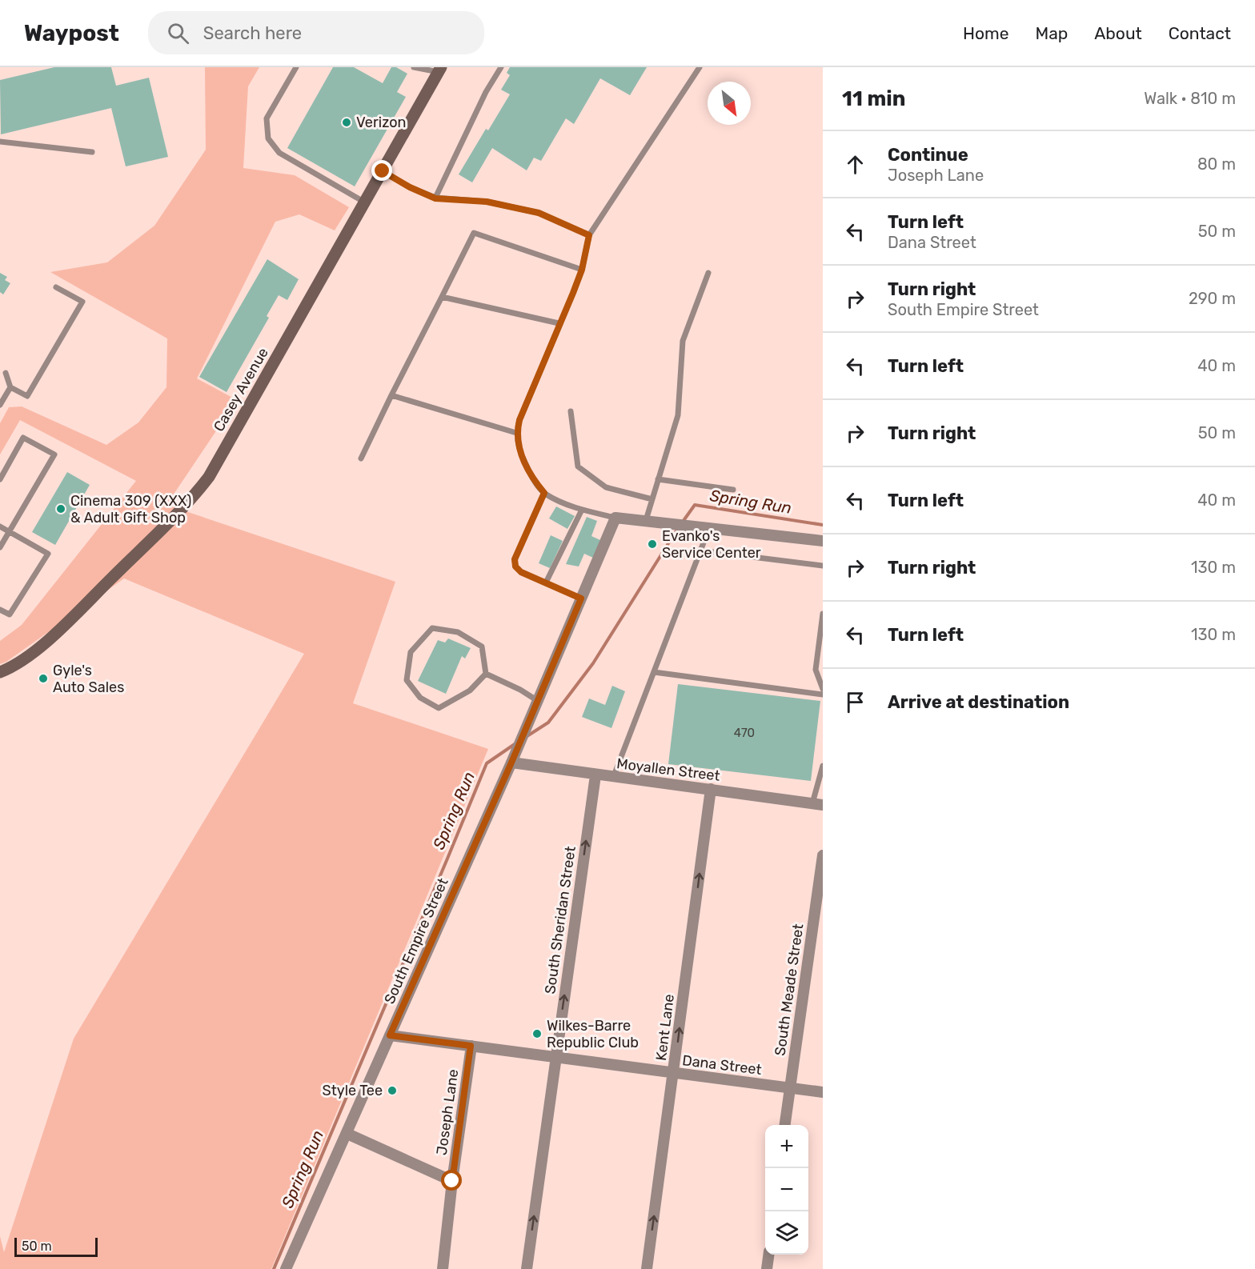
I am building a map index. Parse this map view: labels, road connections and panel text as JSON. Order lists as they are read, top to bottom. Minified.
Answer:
{"streets":{"street":["Casey Avenue","Moyallen Street","South Sheridan Street","South Empire Street","South Meade Street","Kent Lane","Dana Street","Joseph Lane"]},"crossings":[["Moyallen Street","South Sheridan Street"],["Moyallen Street","South Empire Street"],["Moyallen Street","Kent Lane"],["South Sheridan Street","Dana Street"],["South Empire Street","Dana Street"],["South Meade Street","Dana Street"],["Kent Lane","Dana Street"],["Dana Street","Joseph Lane"]],"one_way":["South Sheridan Street","Kent Lane"],"water":["Spring Run"],"places":["Verizon","Cinema 309 (XXX) & Adult Gift Shop","Evanko's Service Center","Gyle's Auto Sales","Wilkes-Barre Republic Club","Style Tee"],"house_numbers":["470"],"scale_bar":"50 m","north":"bottom right","page":{"header":"Waypost","search":"Search here","nav":["Home","Map","About","Contact"],"heading":["11 min","Walk · 810 m"],"list":[["Continue","Joseph Lane","80 m"],["Turn left","Dana Street","50 m"],["Turn right","South Empire Street","290 m"],["Turn left","40 m"],["Turn right","50 m"],["Turn left","40 m"],["Turn right","130 m"],["Turn left","130 m"],"Arrive at destination"],"map_buttons":["+","−"],"scale":"50 m"}}
